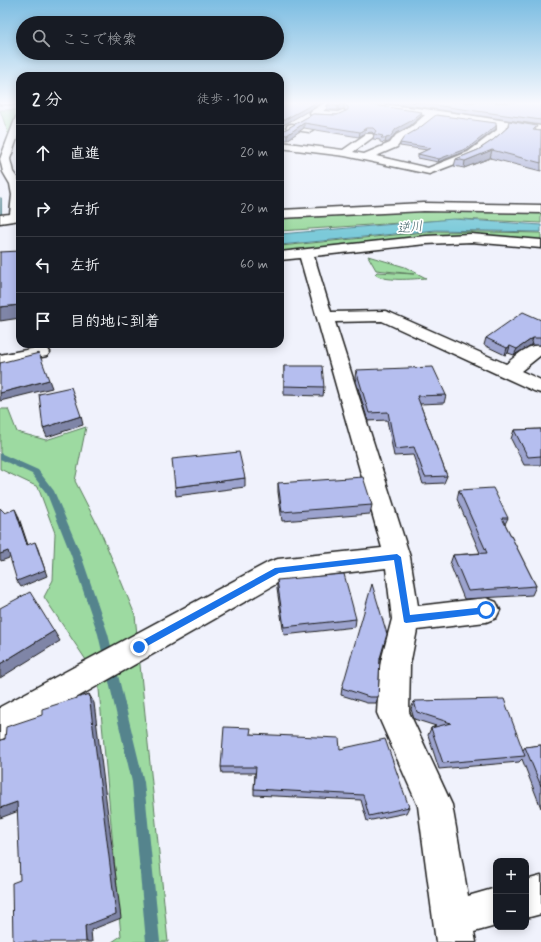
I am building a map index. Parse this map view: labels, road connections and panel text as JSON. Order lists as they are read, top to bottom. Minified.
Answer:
{"water":["逆川"],"page":{"search":"ここで検索","heading":["2 分","徒歩 · 100 m"],"list":[["直進","20 m"],["右折","20 m"],["左折","60 m"],"目的地に到着"],"map_buttons":["+","−"]}}
